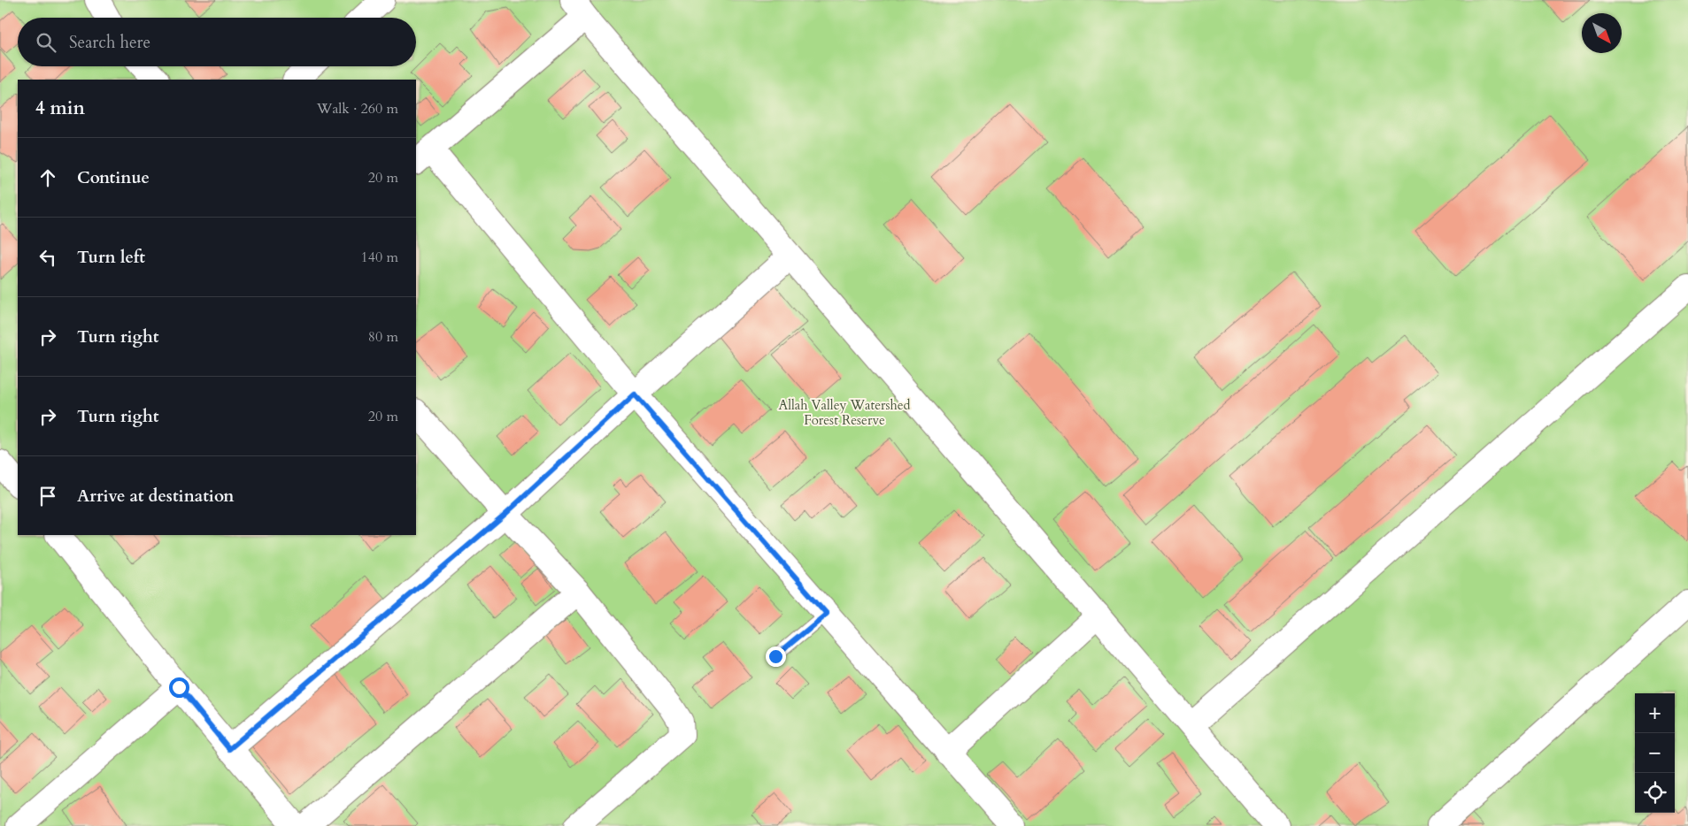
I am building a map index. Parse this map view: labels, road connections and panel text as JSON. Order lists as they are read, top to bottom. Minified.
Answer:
{"parks":["Allah Valley Watershed Forest Reserve"],"north":"bottom right","page":{"search":"Search here","heading":["4 min","Walk · 260 m"],"list":[["Continue","20 m"],["Turn left","140 m"],["Turn right","80 m"],["Turn right","20 m"],"Arrive at destination"],"map_buttons":["+","−"]}}
